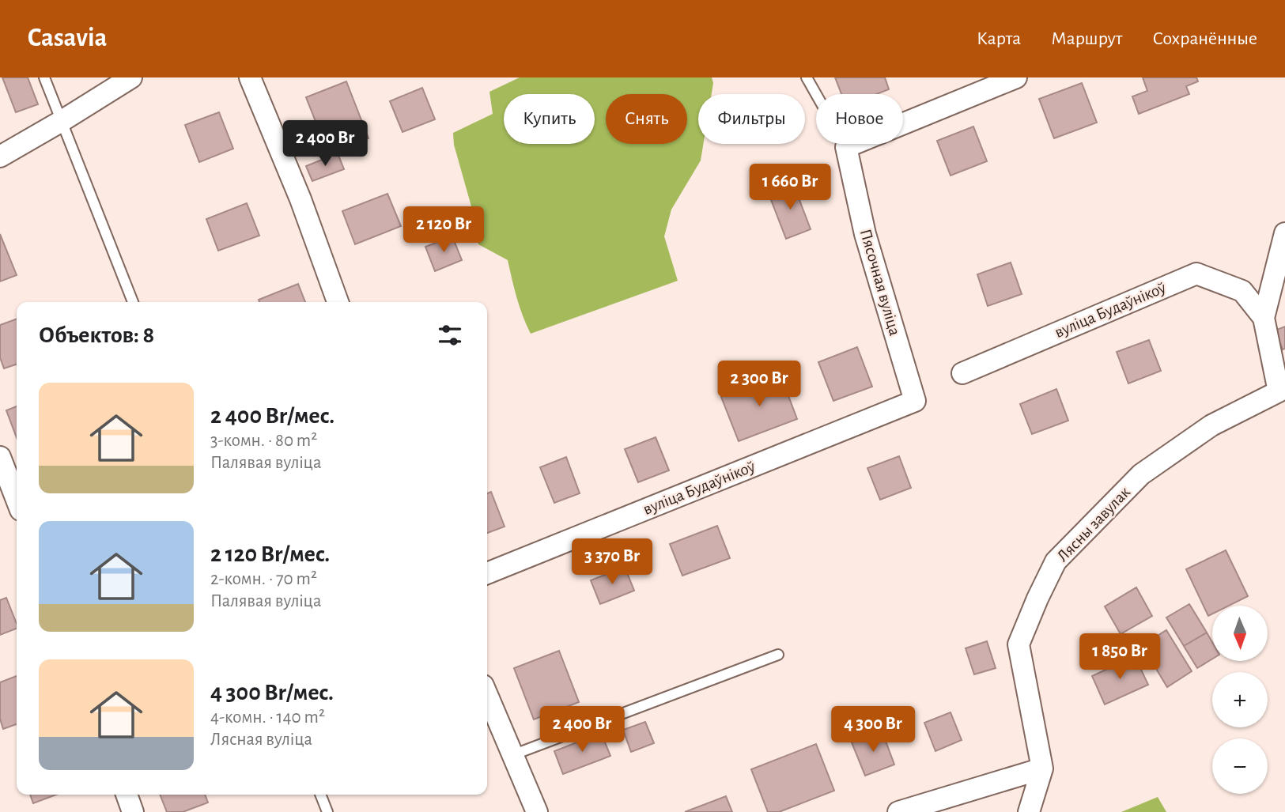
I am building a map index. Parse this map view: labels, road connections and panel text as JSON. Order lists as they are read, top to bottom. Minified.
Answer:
{"streets":{"street":["Пясочная вуліца","вуліца Будаўнікоў","Лясны завулак"]},"crossings":[["Пясочная вуліца","вуліца Будаўнікоў"]],"north":"bottom","page":{"header":"Casavia","nav":["Карта","Маршрут","Сохранённые"],"chip":["Купить","Снять","Фильтры","Новое"],"price":["2 400 Br","1 660 Br","2 120 Br","2 300 Br","3 370 Br","1 850 Br","2 400 Br","4 300 Br"],"heading":"Объектов: 8","list":[{"name":"2 400 Br/мес.","note":"3-комн. · 80 m² · Палявая вуліца"},{"name":"2 120 Br/мес.","note":"2-комн. · 70 m² · Палявая вуліца"},{"name":"4 300 Br/мес.","note":"4-комн. · 140 m² · Лясная вуліца"}],"map_buttons":["+","−"]}}
